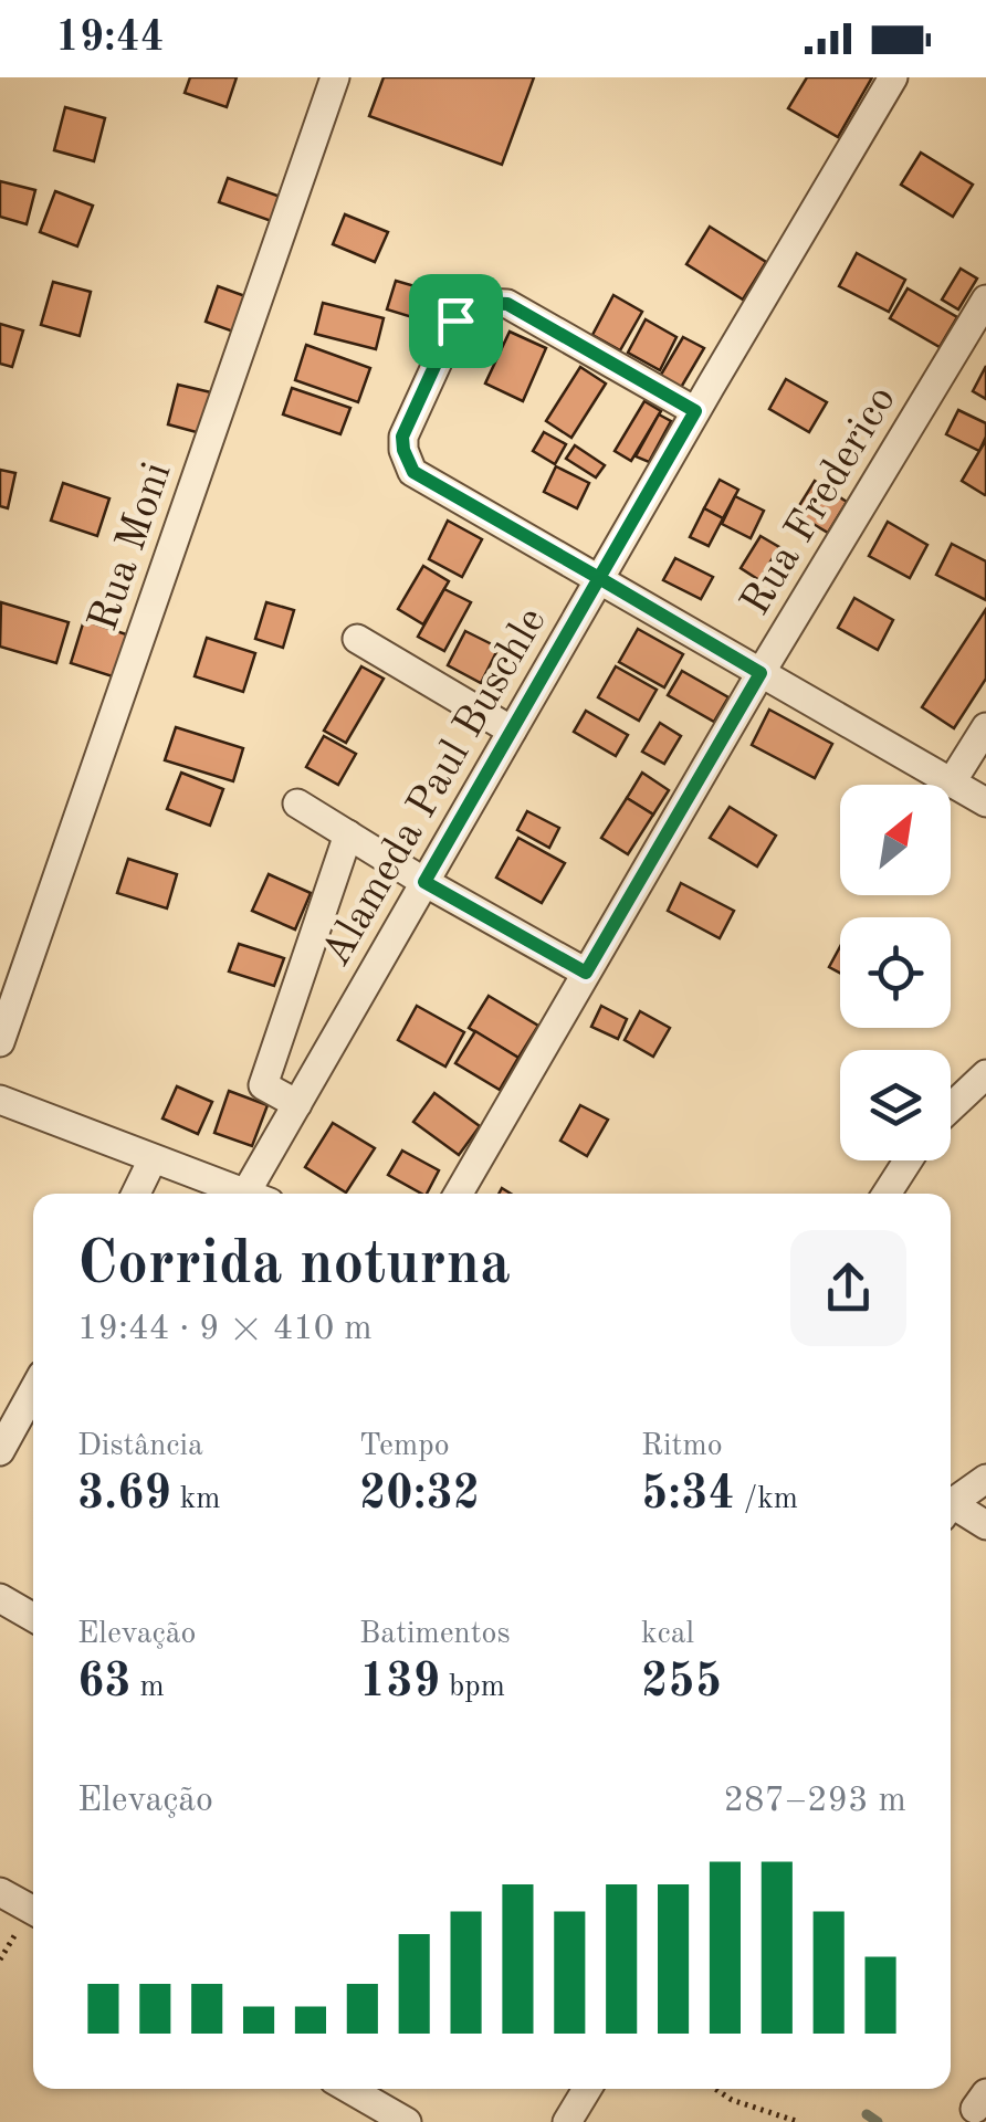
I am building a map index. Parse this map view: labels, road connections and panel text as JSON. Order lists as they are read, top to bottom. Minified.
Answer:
{"streets":{"street":["Rua Frederico","Rua Moni","Alameda Paul Buschle"]},"north":"top right","page":{"status":"19:44","heading":["Corrida noturna","19:44 · 9 × 410 m"],"stats":[["Distância","3.69 km"],["Tempo","20:32"],["Ritmo","5:34 /km"],["Elevação","63 m"],["Batimentos","139 bpm"],["kcal","255"]],"chart":["Elevação","287–293 m"]}}
